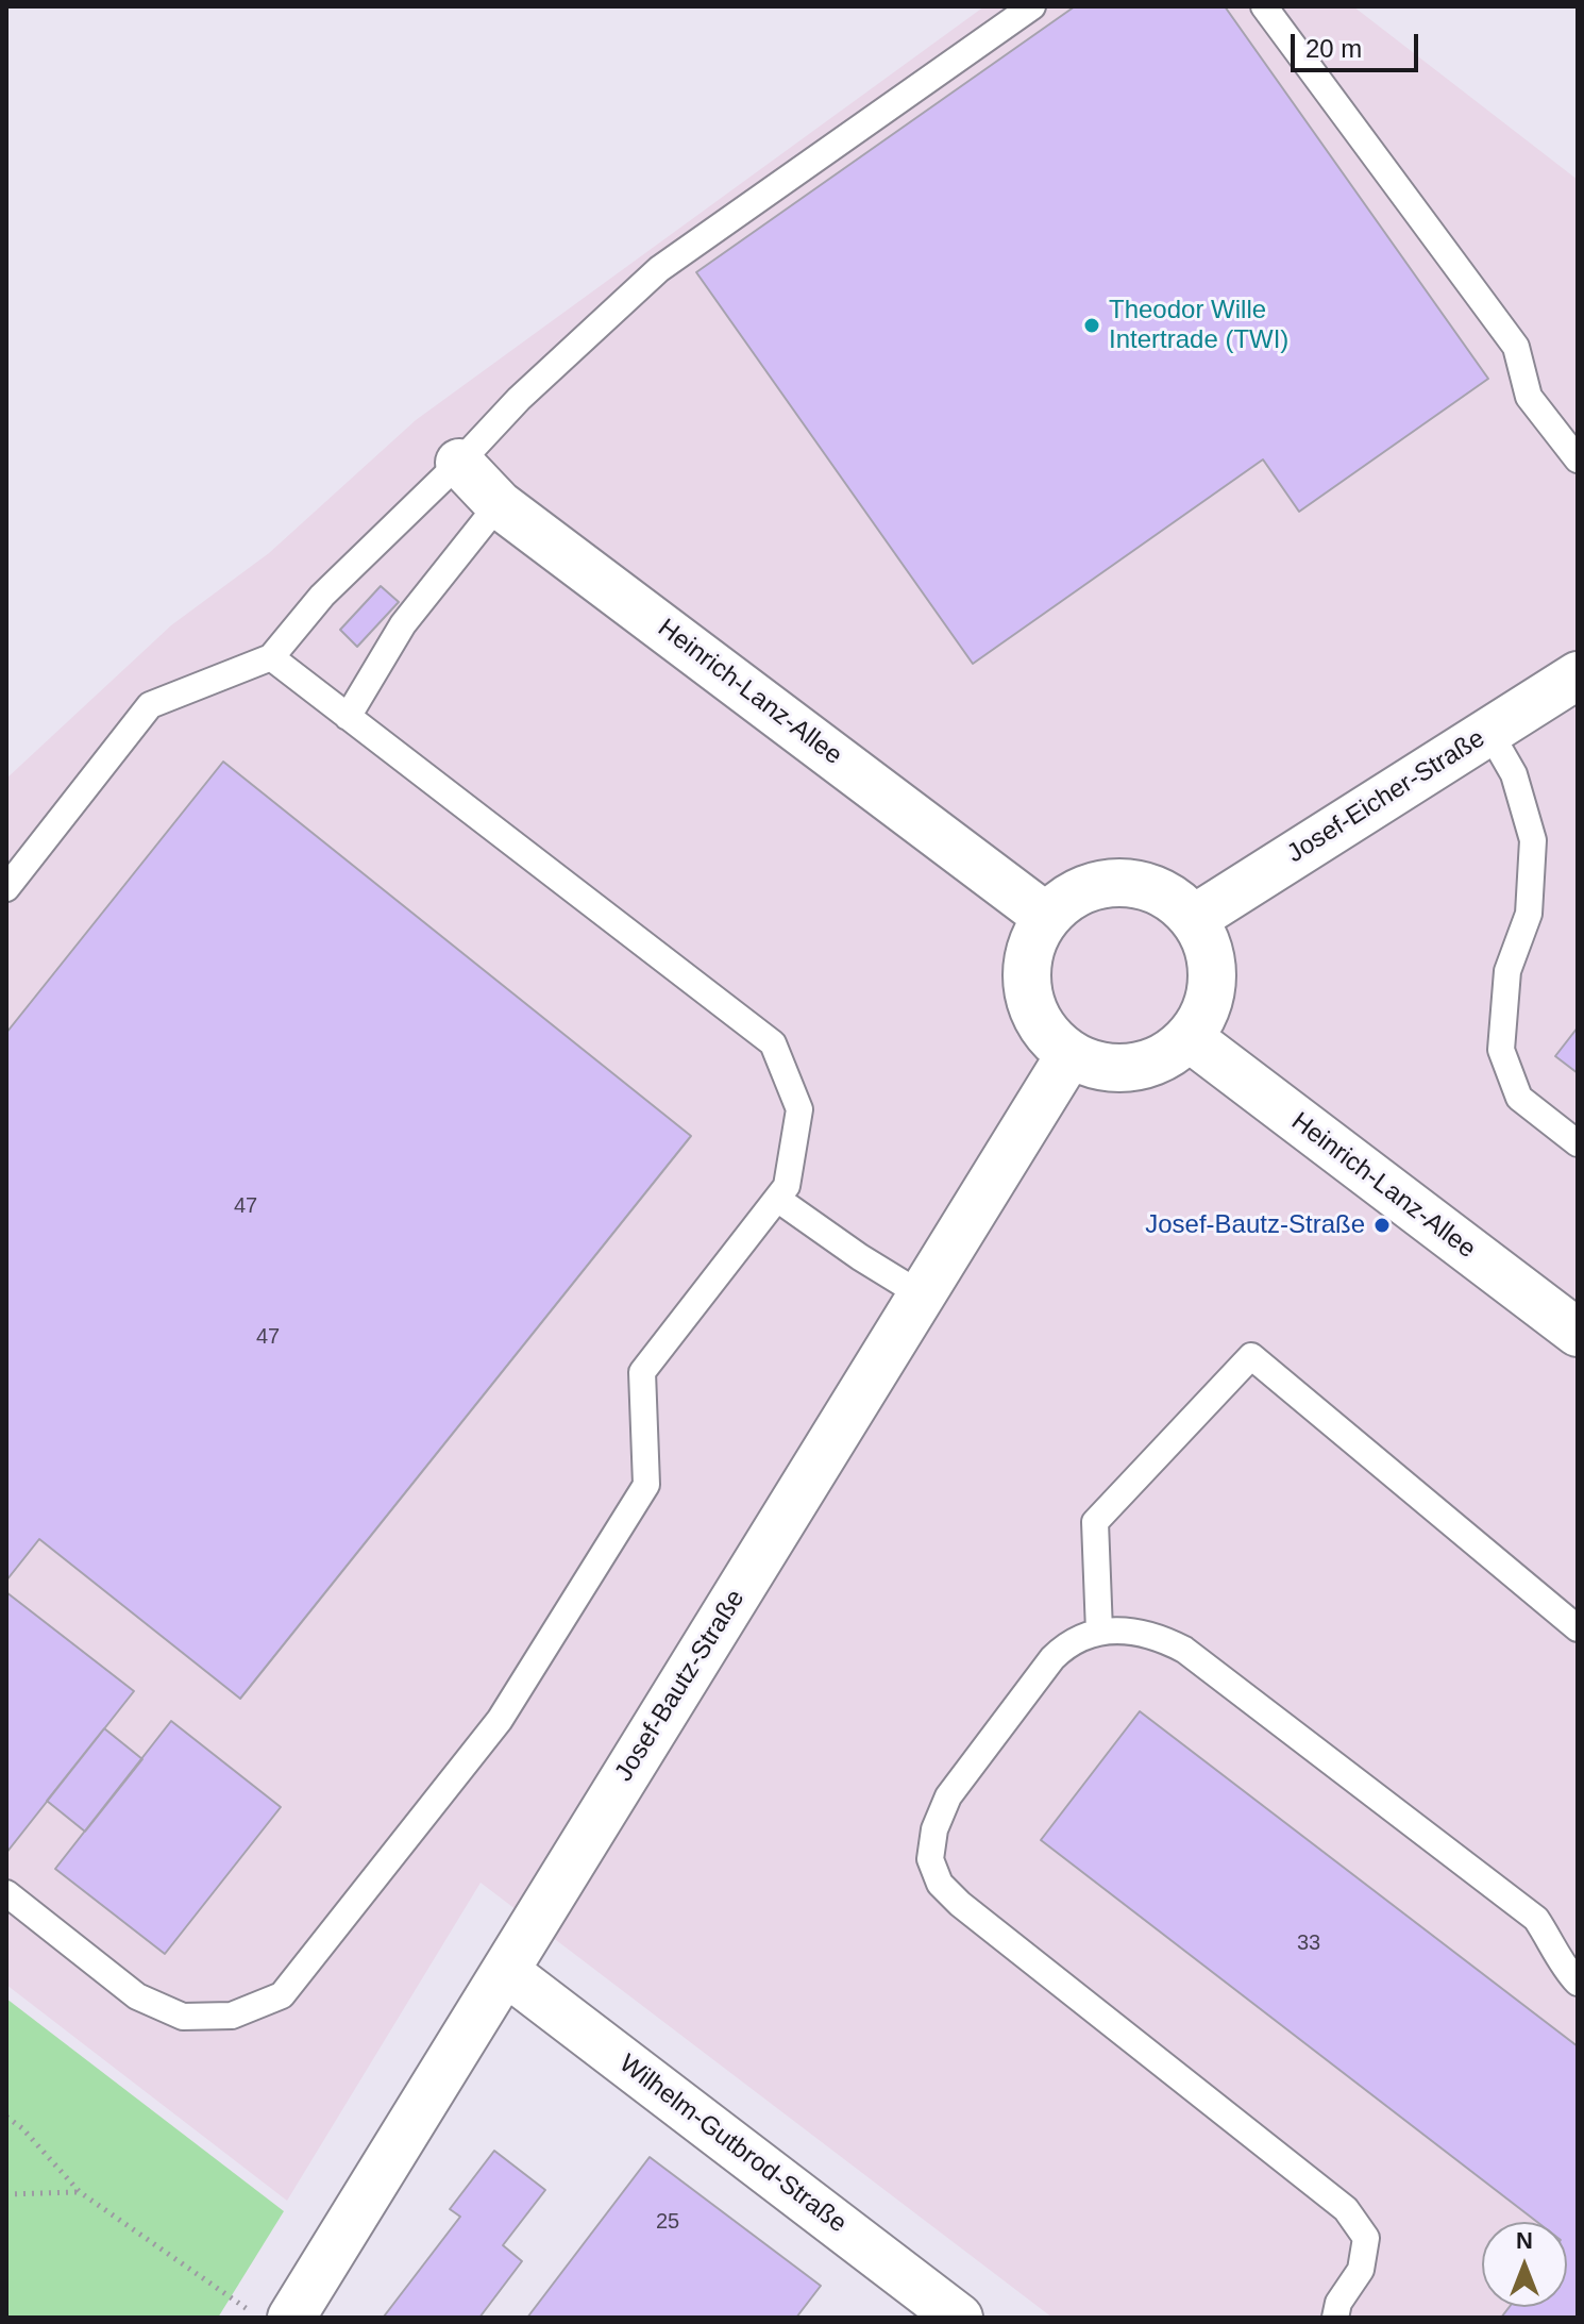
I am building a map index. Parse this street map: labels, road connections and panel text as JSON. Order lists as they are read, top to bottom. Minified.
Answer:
{"streets":{"street":["Heinrich-Lanz-Allee","Josef-Eicher-Straße","Josef-Bautz-Straße","Wilhelm-Gutbrod-Straße"]},"crossings":[["Heinrich-Lanz-Allee","Josef-Eicher-Straße"],["Heinrich-Lanz-Allee","Josef-Bautz-Straße"],["Josef-Eicher-Straße","Josef-Bautz-Straße"],["Josef-Bautz-Straße","Wilhelm-Gutbrod-Straße"]],"places":["Theodor Wille Intertrade (TWI)","Josef-Bautz-Straße"],"house_numbers":["47","47","33","25"],"scale_bar":"20 m","north":"top"}
